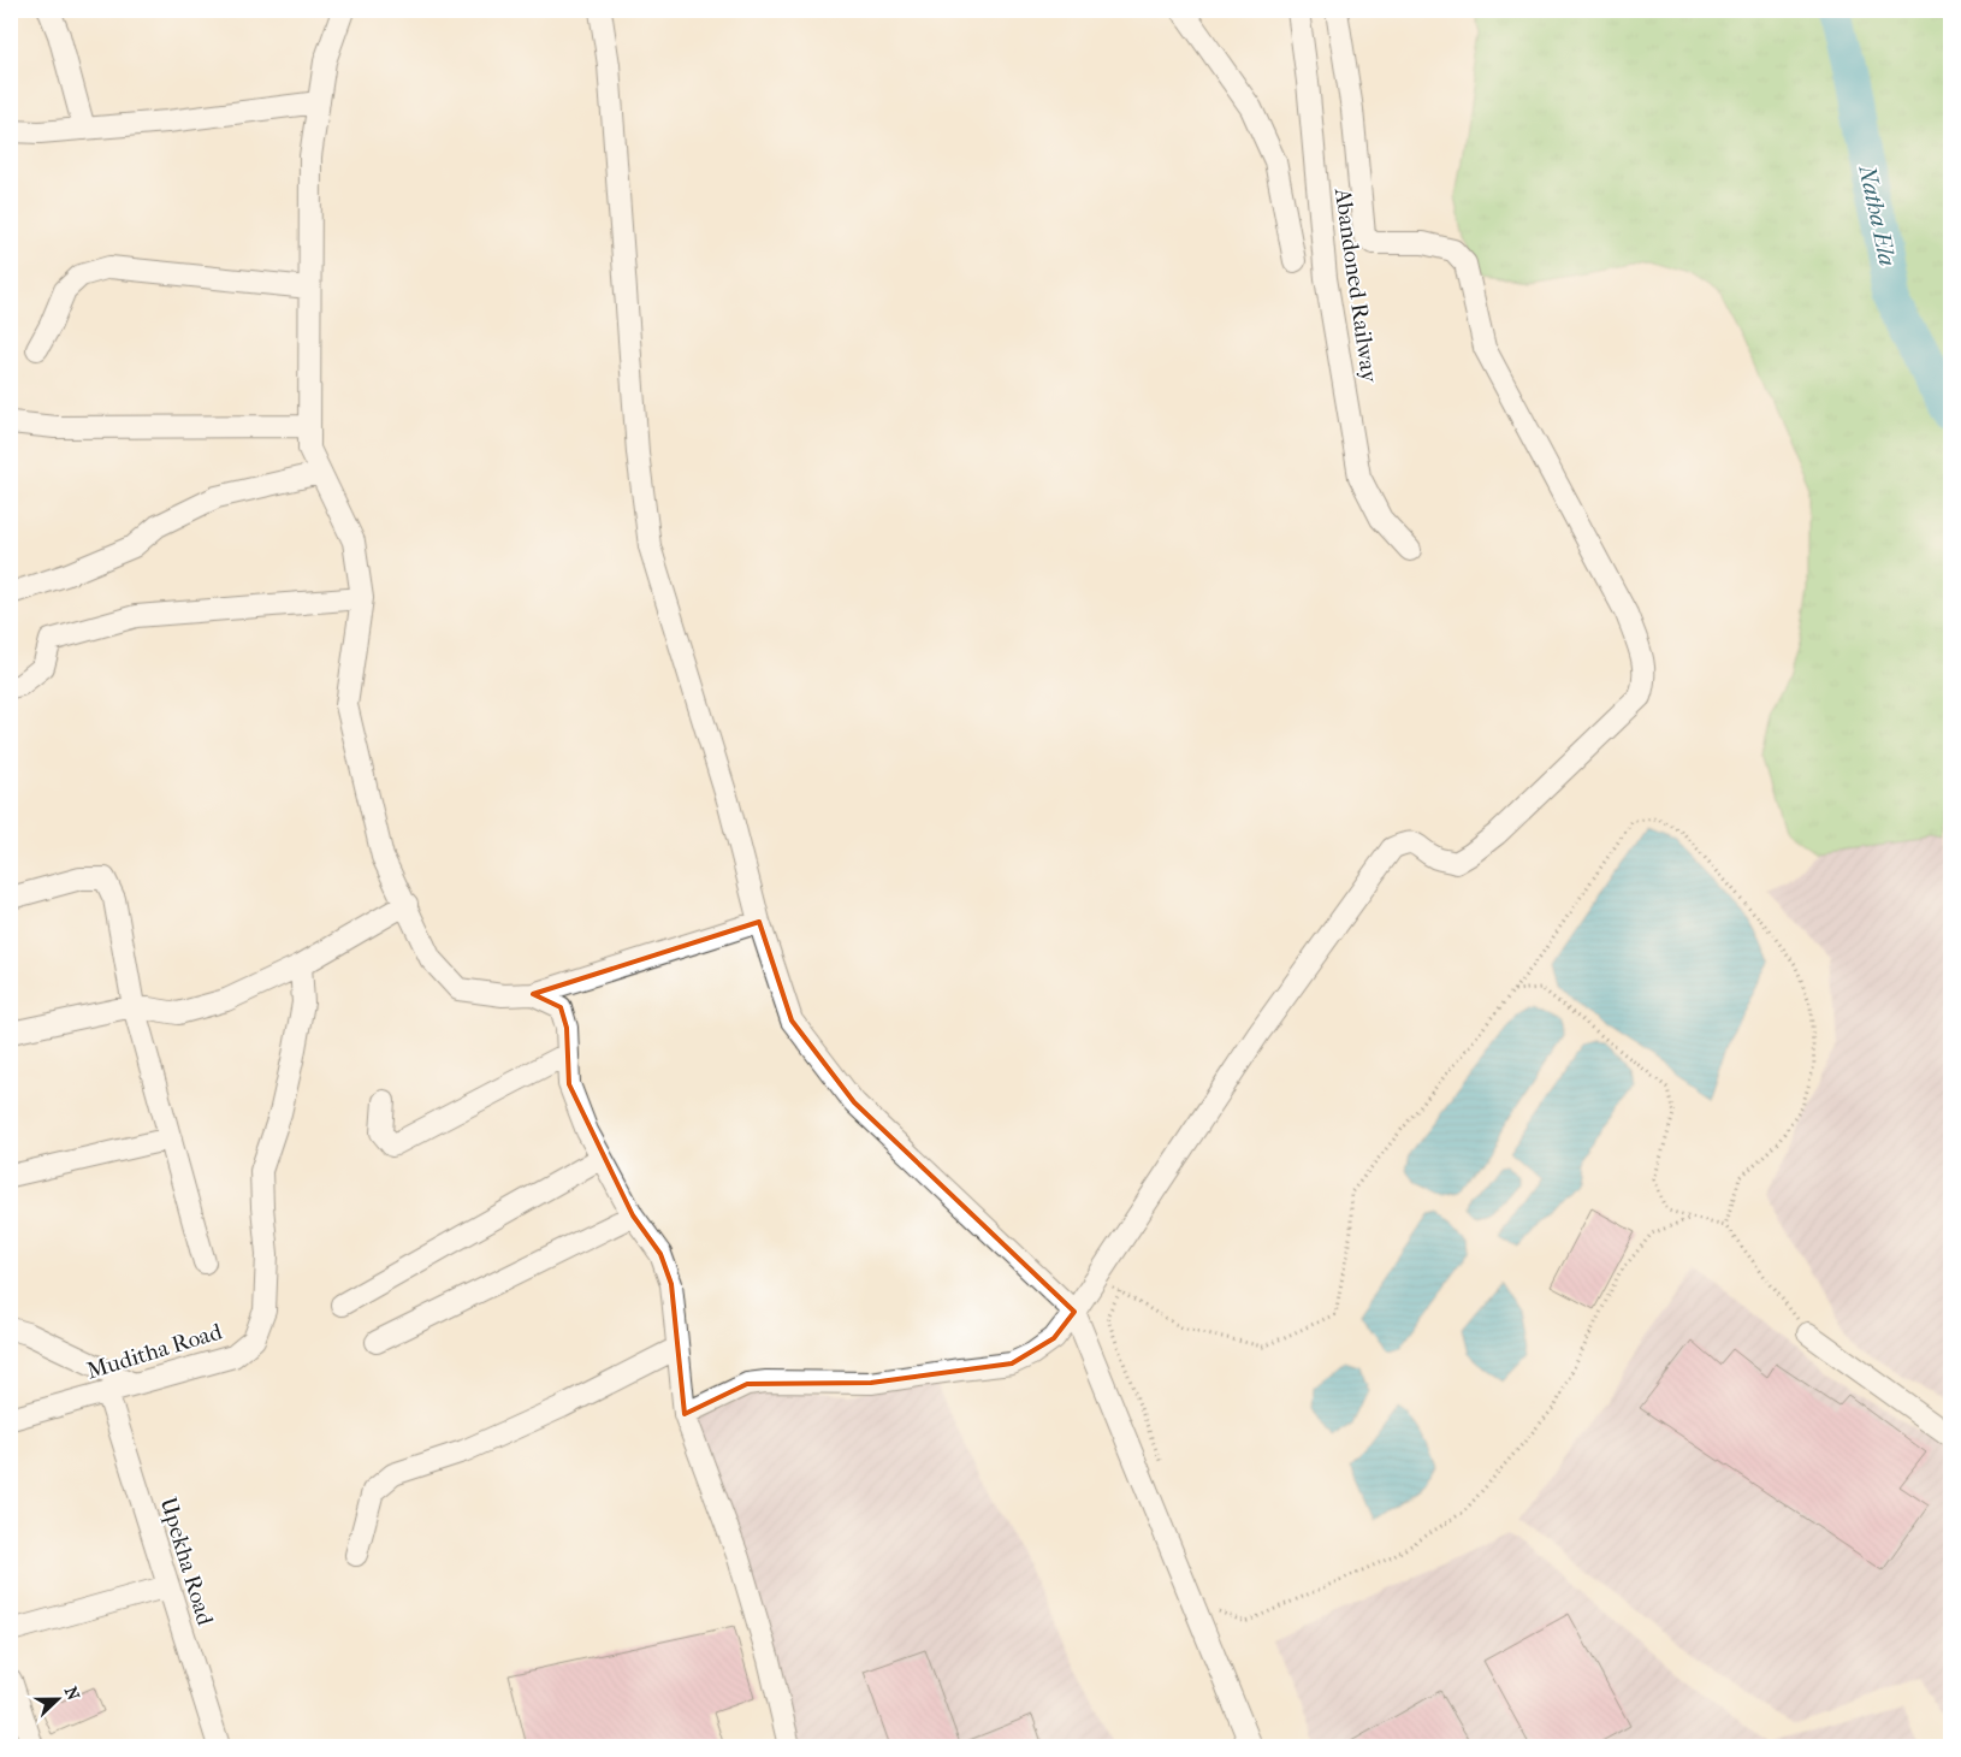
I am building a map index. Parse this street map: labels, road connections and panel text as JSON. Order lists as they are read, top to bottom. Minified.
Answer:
{"streets":{"street":["Abandoned Railway","Muditha Road","Upekha Road"]},"crossings":[["Muditha Road","Upekha Road"]],"water":["Natha Ela"],"north":"right"}
